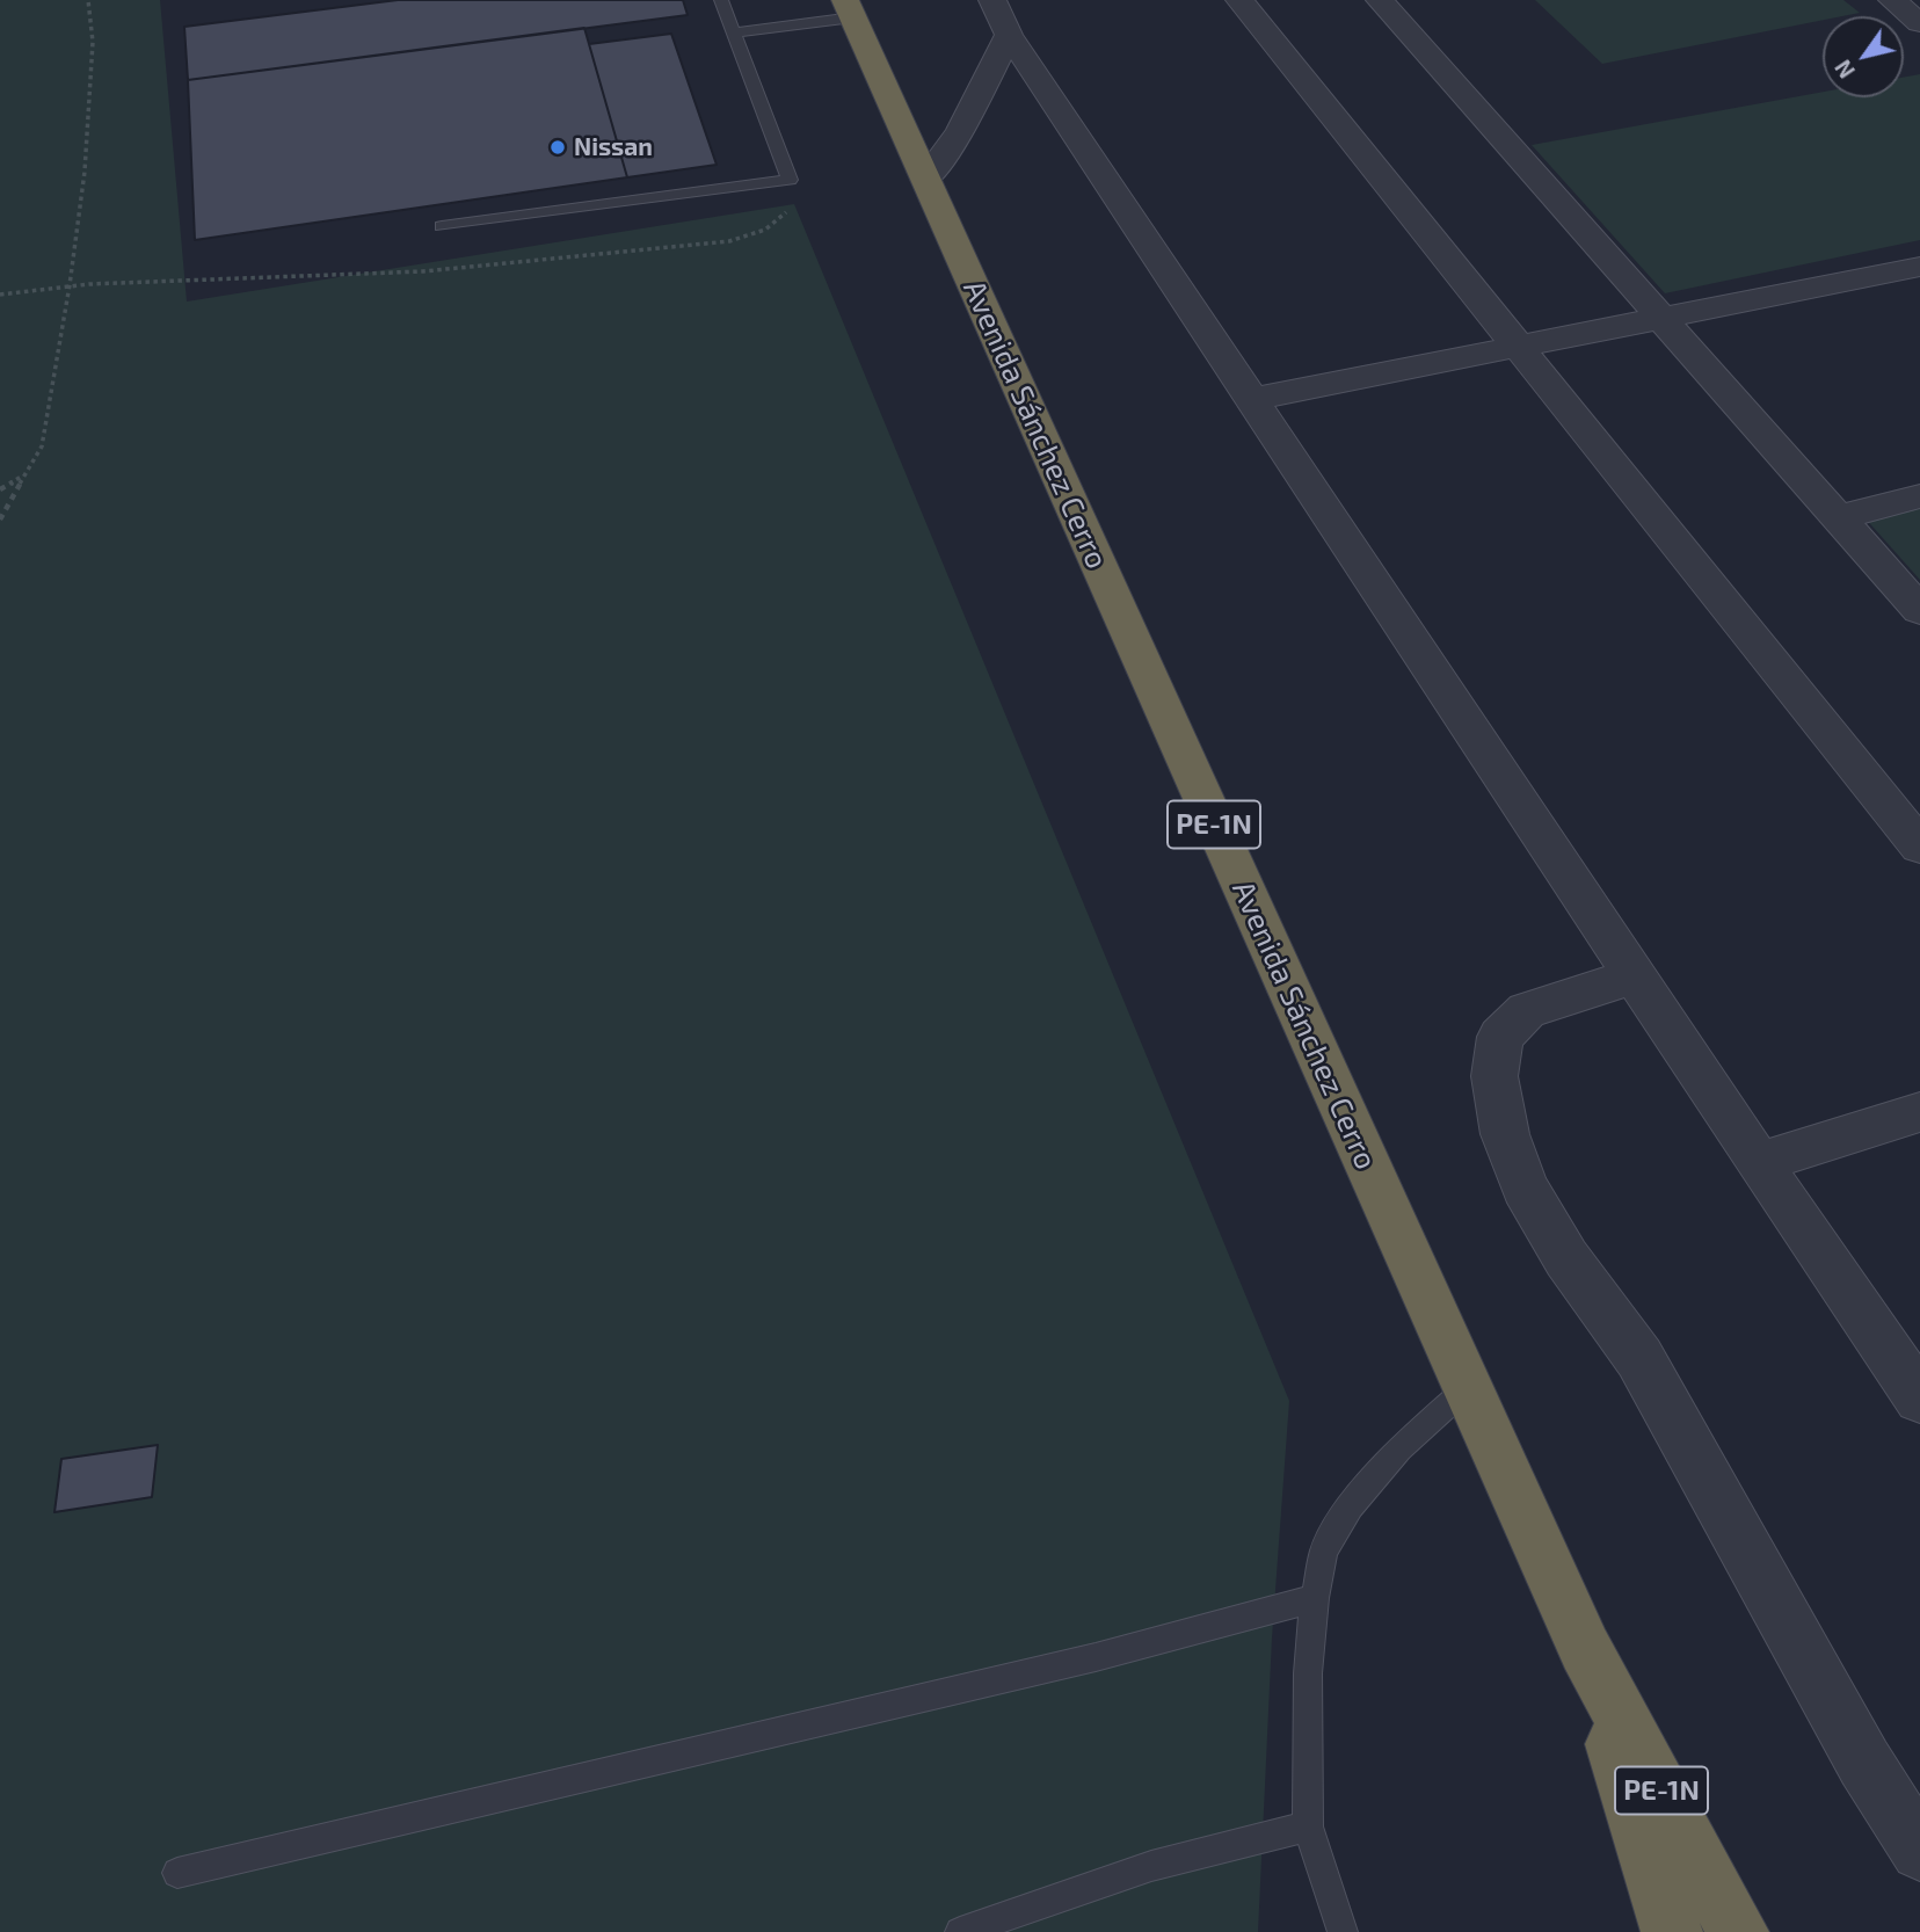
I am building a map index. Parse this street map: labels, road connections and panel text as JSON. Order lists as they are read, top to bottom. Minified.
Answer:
{"streets":{"highway":["Avenida Sánchez Cerro","PE-1N"]},"places":["Nissan"],"north":"bottom left"}
